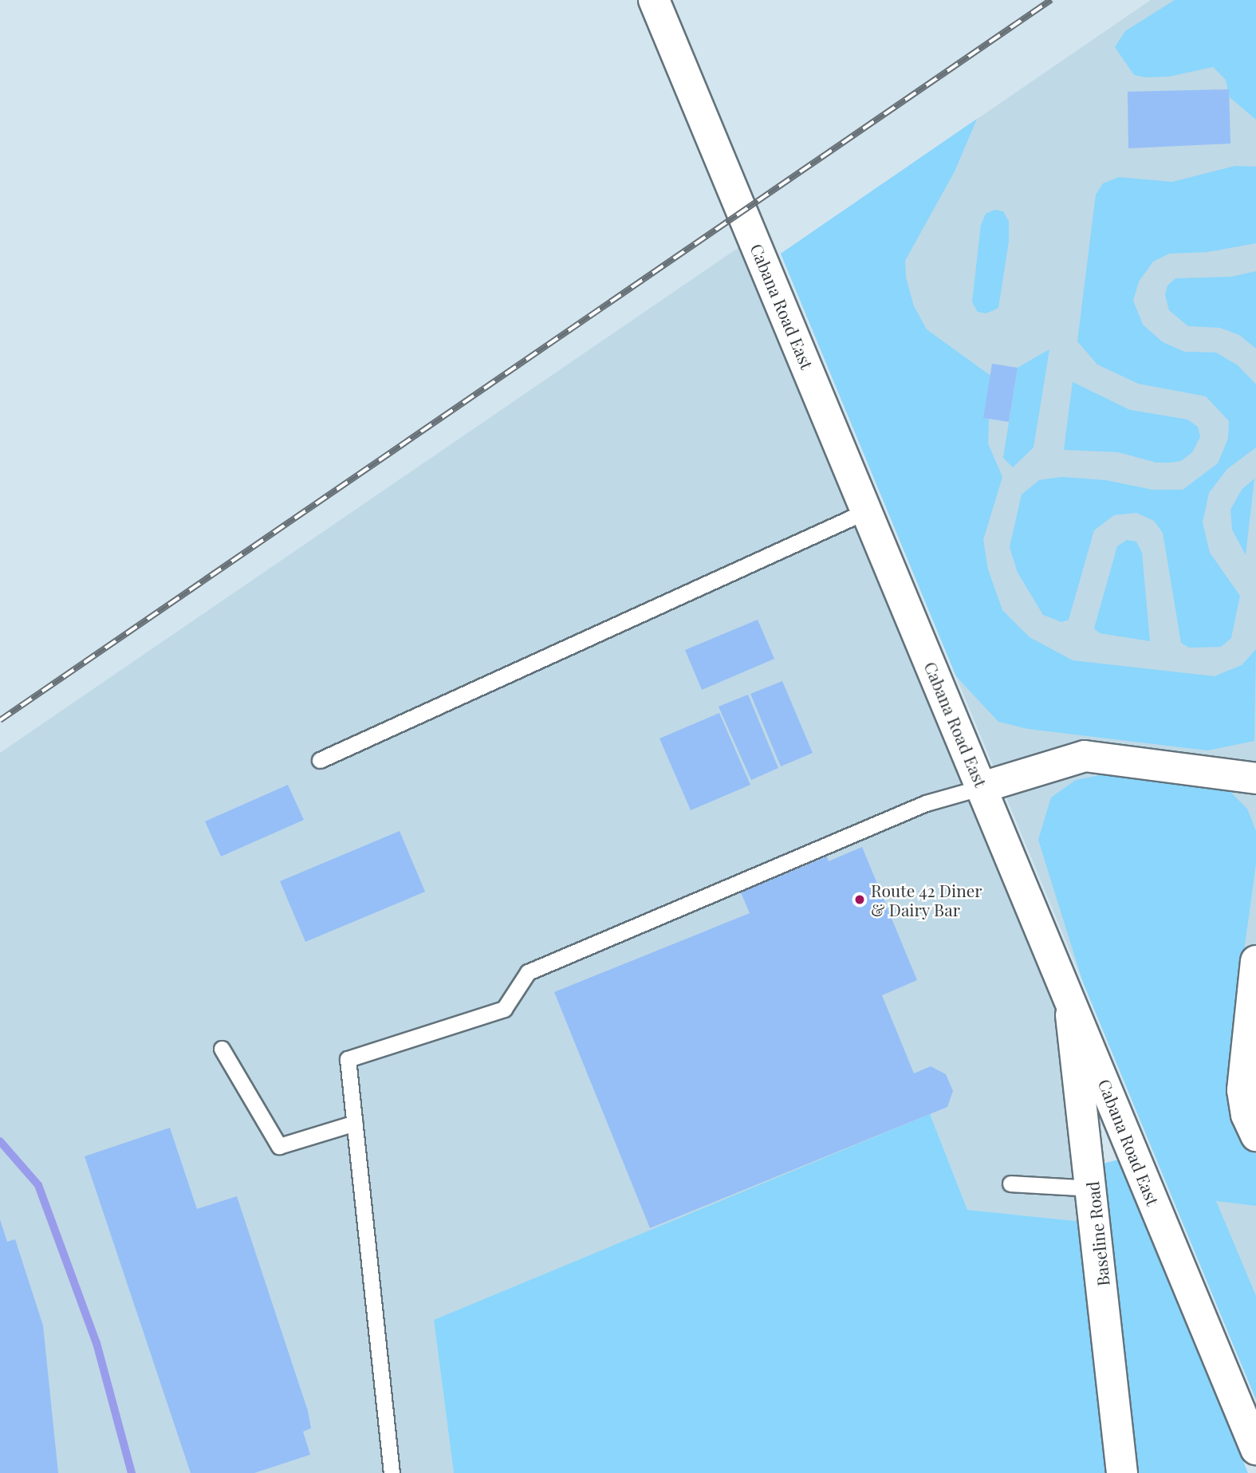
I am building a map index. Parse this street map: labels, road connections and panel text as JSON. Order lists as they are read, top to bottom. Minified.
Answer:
{"streets":{"main road":["Cabana Road East","Baseline Road"]},"crossings":[["Cabana Road East","Baseline Road"]],"places":["Route 42 Diner & Dairy Bar"]}
